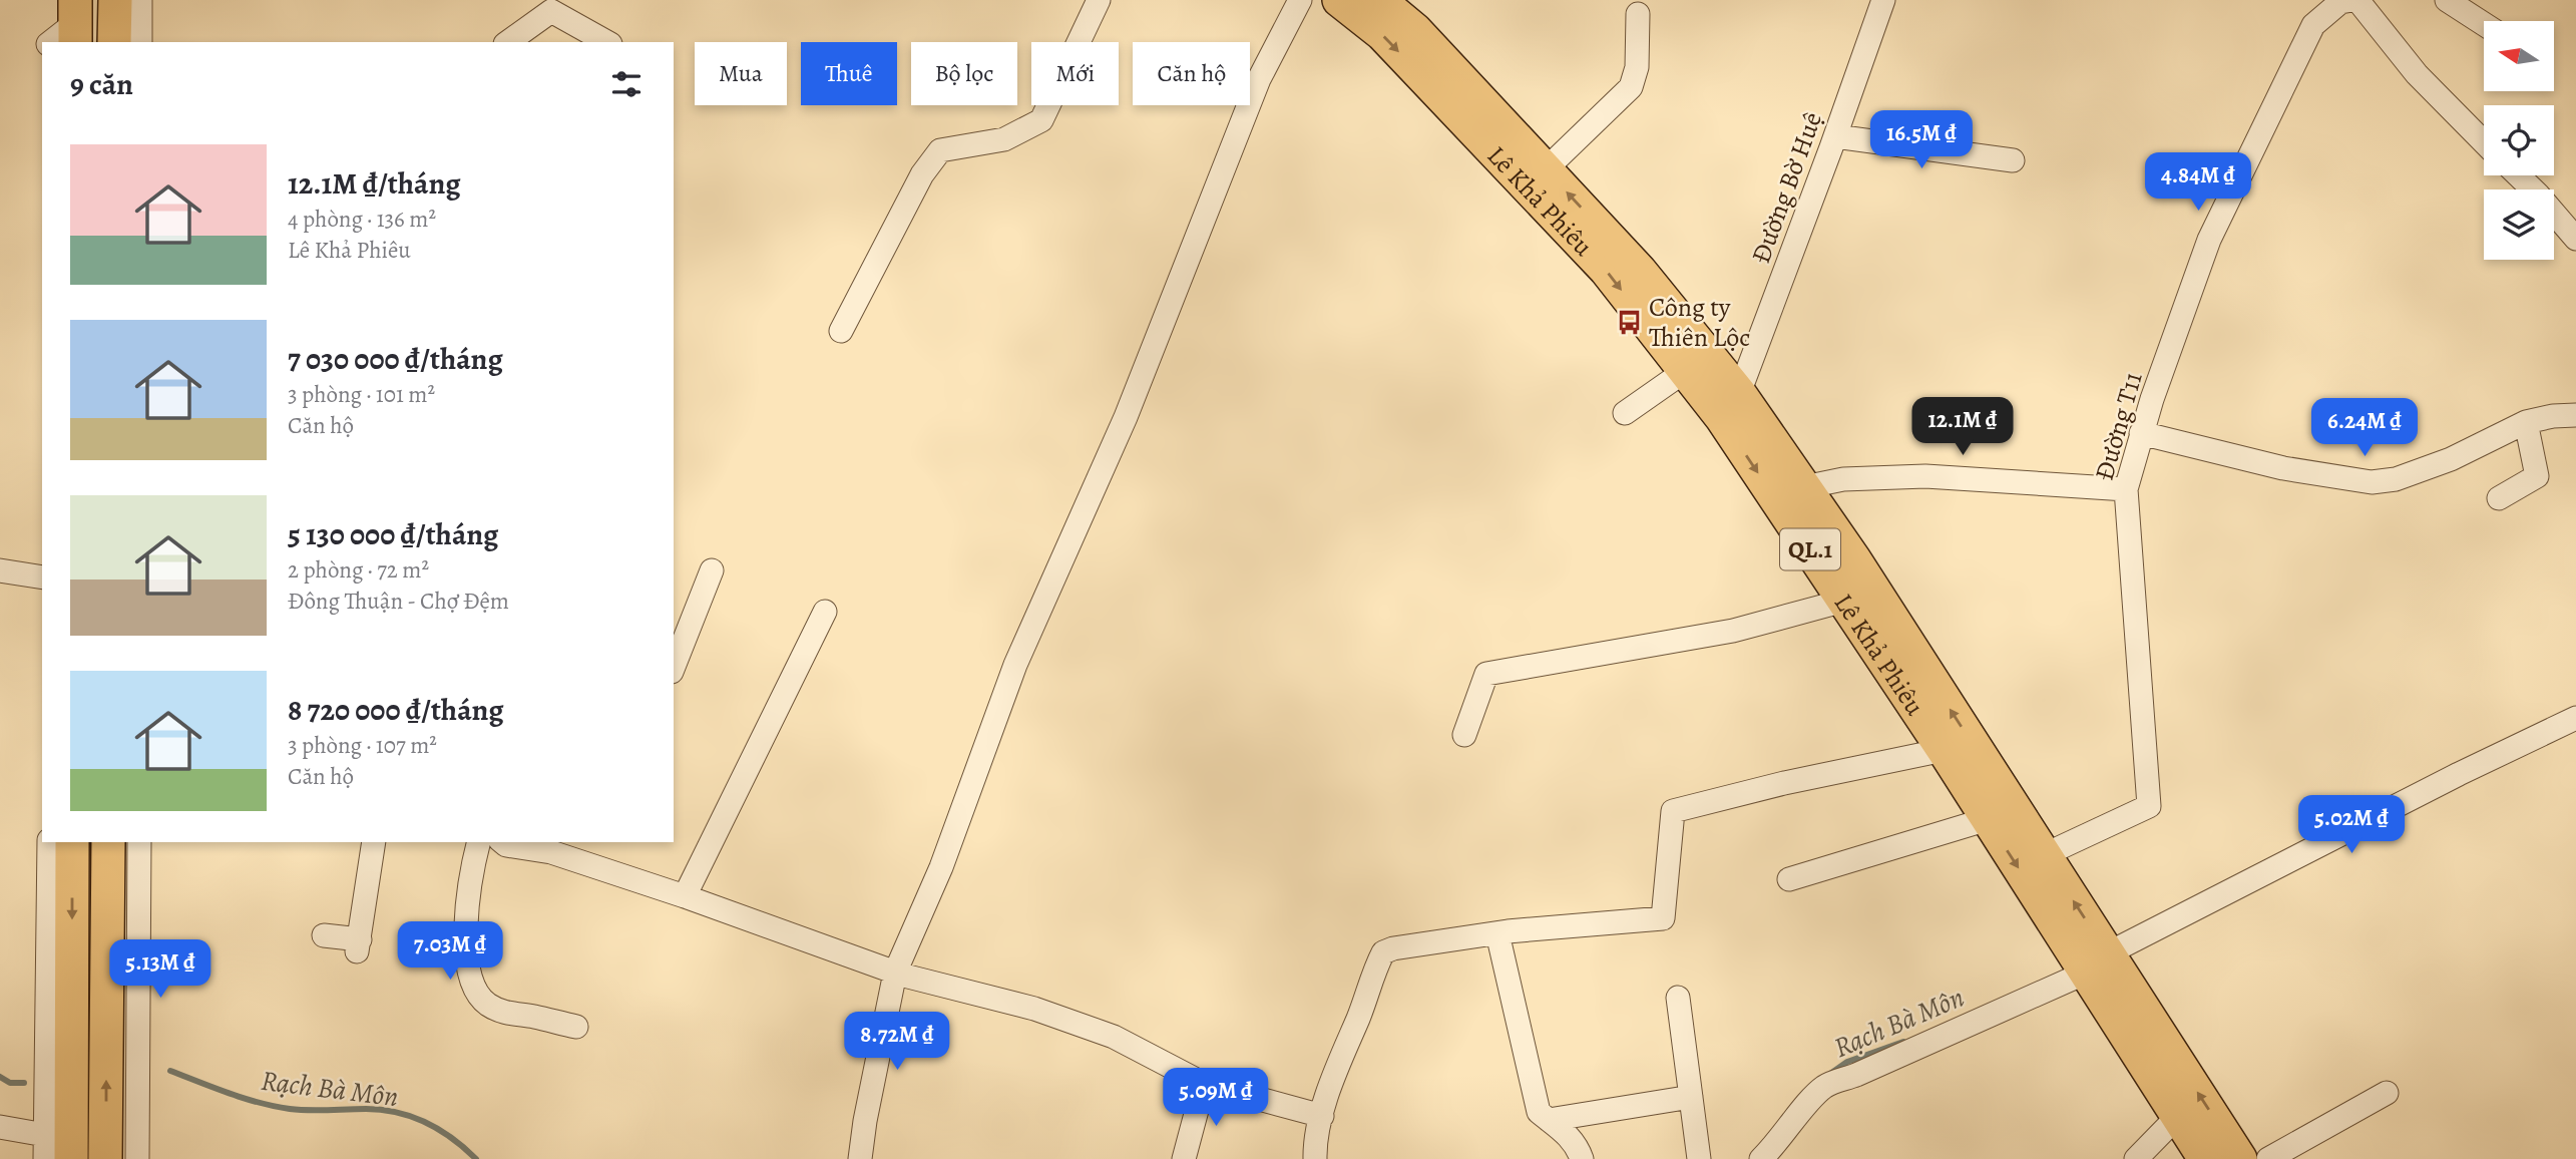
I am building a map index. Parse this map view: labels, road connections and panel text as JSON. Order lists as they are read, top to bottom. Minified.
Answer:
{"streets":{"highway":["Lê Khả Phiêu","QL.1"],"street":["Đường Bờ Huệ","Đường T11"]},"crossings":[["Đường Bờ Huệ","Lê Khả Phiêu"],["Lê Khả Phiêu","Đường T11"]],"water":["Rạch Bà Môn"],"places":{"bus stop":["Công ty Thiên Lộc"]},"north":"left","page":{"chip":["Mua","Thuê","Bộ lọc","Mới","Căn hộ"],"heading":"9 căn","price":["16.5M ₫","4.84M ₫","12.1M ₫","6.24M ₫","5.02M ₫","7.03M ₫","5.13M ₫","8.72M ₫","5.09M ₫"],"list":[{"name":"12.1M ₫/tháng","note":"4 phòng · 136 m² · Lê Khả Phiêu"},{"name":"7 030 000 ₫/tháng","note":"3 phòng · 101 m² · Căn hộ"},{"name":"5 130 000 ₫/tháng","note":"2 phòng · 72 m² · Đông Thuận - Chợ Đệm"},{"name":"8 720 000 ₫/tháng","note":"3 phòng · 107 m² · Căn hộ"}]}}
